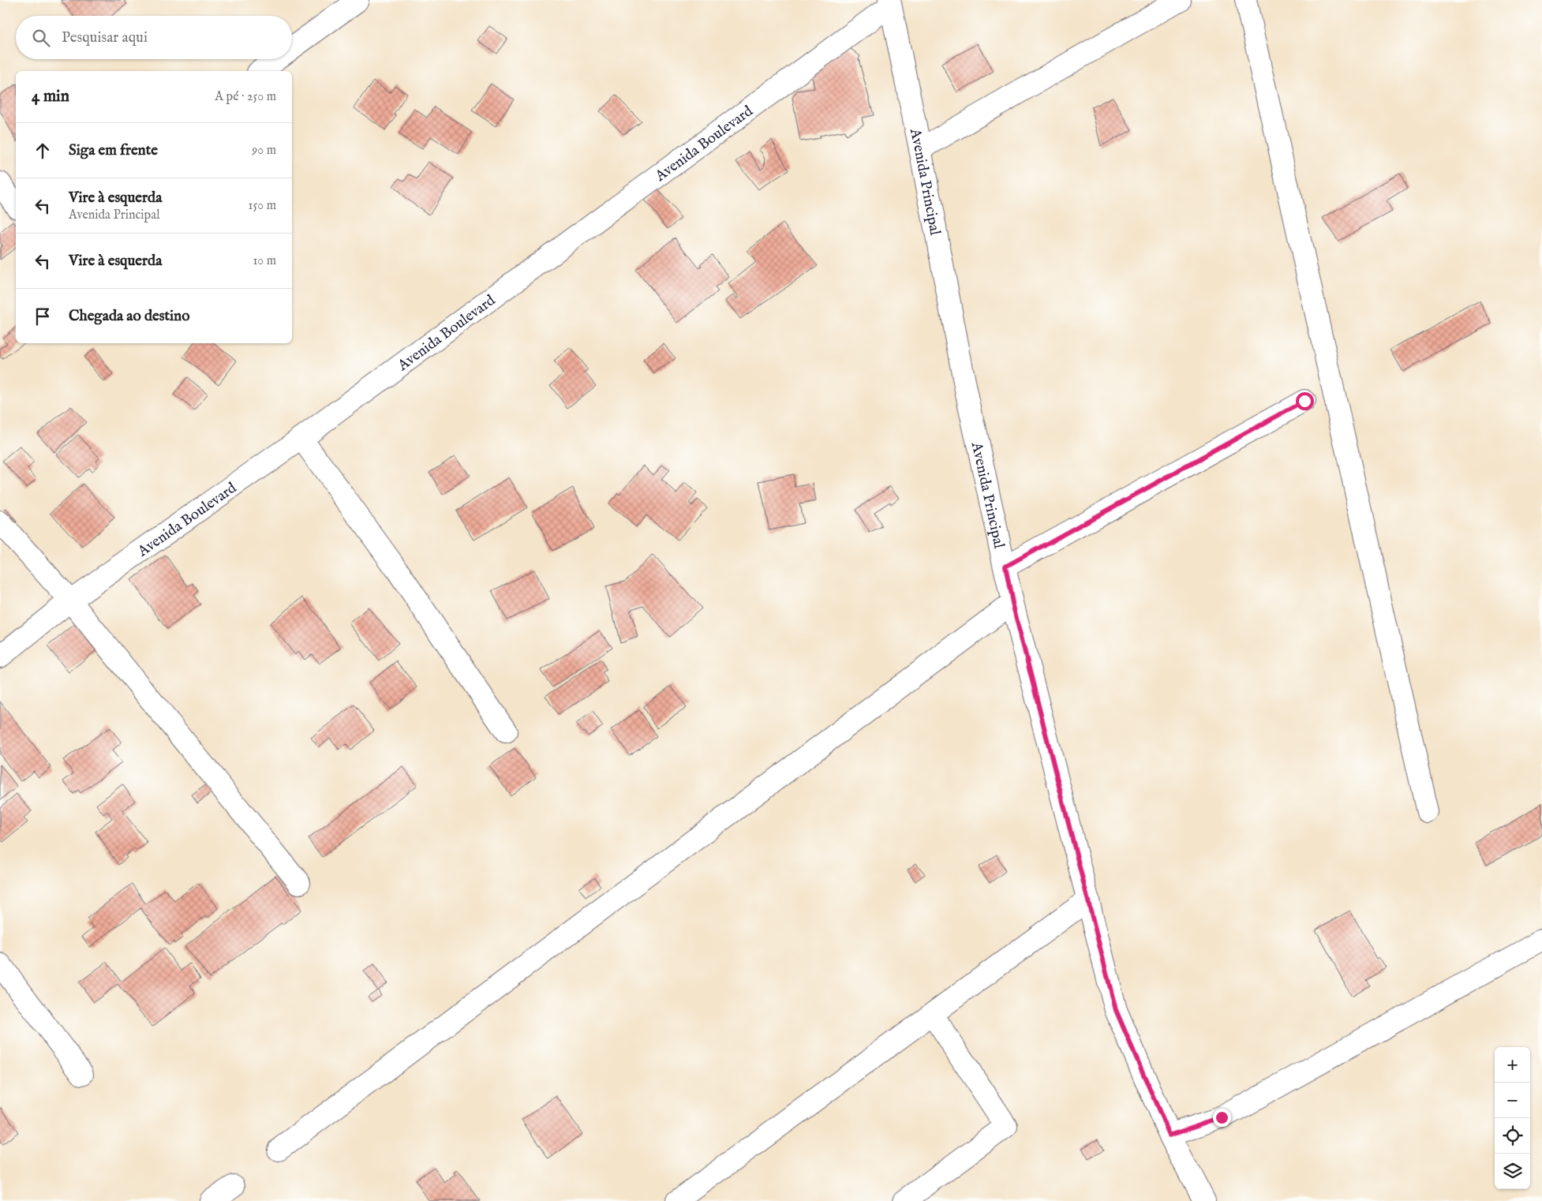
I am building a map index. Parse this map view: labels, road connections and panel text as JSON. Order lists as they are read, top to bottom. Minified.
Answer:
{"streets":{"street":["Avenida Boulevard","Avenida Principal"]},"crossings":[["Avenida Boulevard","Avenida Principal"]],"page":{"search":"Pesquisar aqui","heading":["4 min","A pé · 250 m"],"list":[["Siga em frente","90 m"],["Vire à esquerda","Avenida Principal","150 m"],["Vire à esquerda","10 m"],"Chegada ao destino"],"map_buttons":["+","−"]}}
